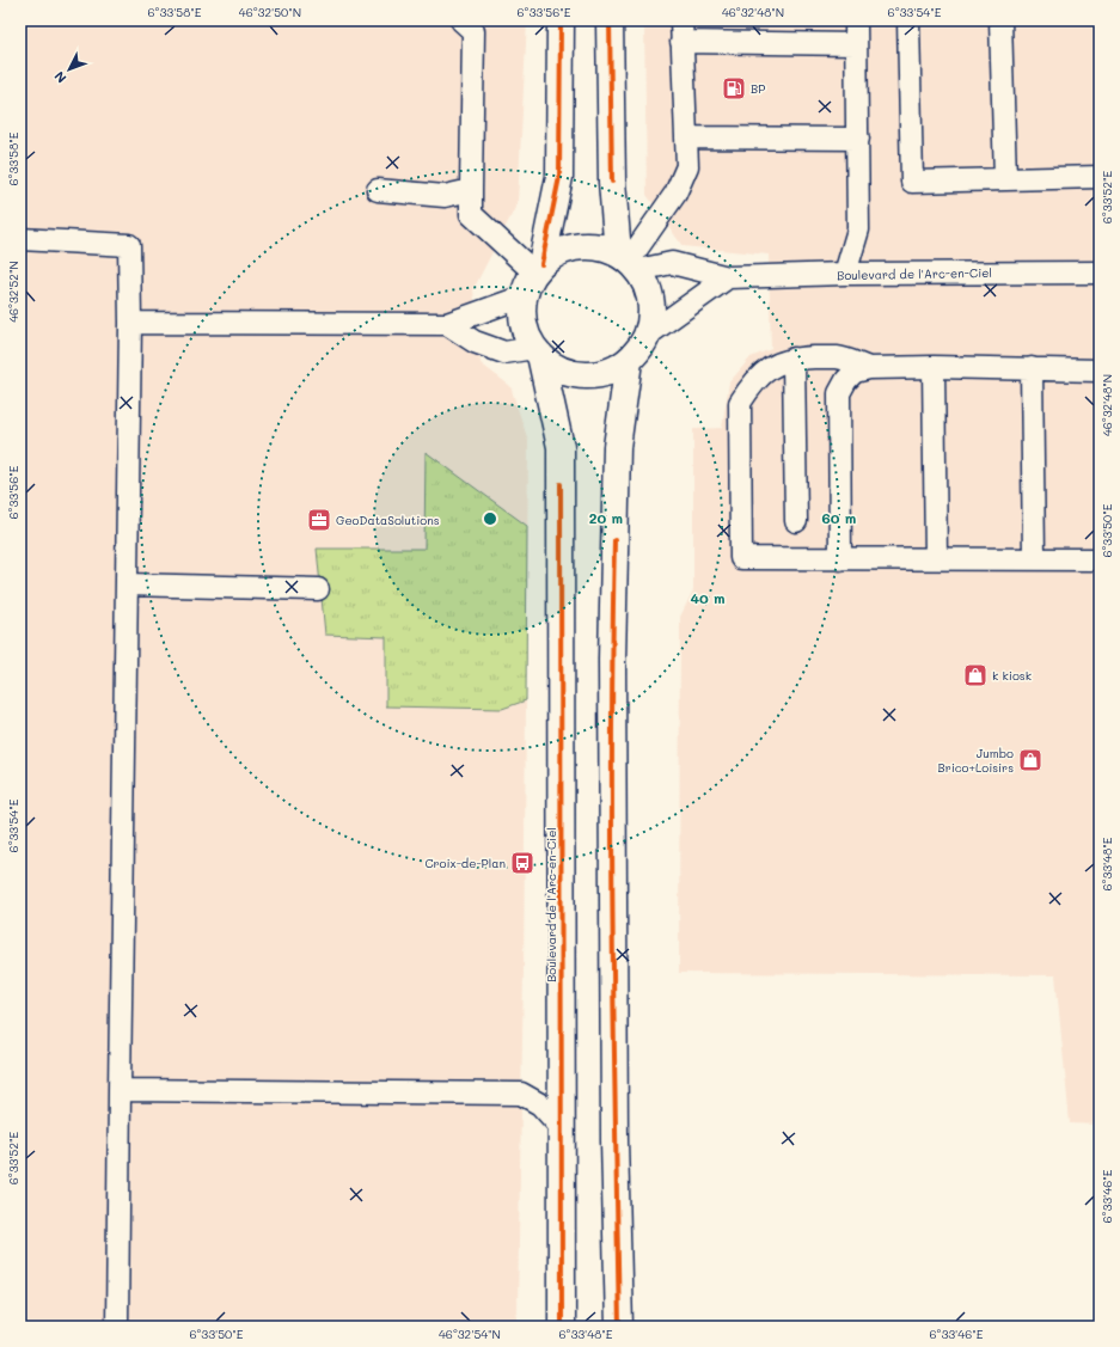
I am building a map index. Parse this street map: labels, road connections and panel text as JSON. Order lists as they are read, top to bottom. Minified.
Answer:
{"streets":{"main road":["Boulevard de l'Arc-en-Ciel"]},"places":{"fuel station":["BP"],"office":["GeoDataSolutions"],"shop":["k kiosk","Jumbo Brico+Loisirs"],"bus stop":["Croix-de-Plan"]},"north":"bottom left","coordinates":["6°33'58\"E","46°32'50\"N","6°33'56\"E","46°32'48\"N","6°33'54\"E","6°33'52\"E","46°32'52\"N","6°33'50\"E","6°33'48\"E","6°33'46\"E","46°32'54\"N"],"rings":["20 m","60 m","40 m"]}
